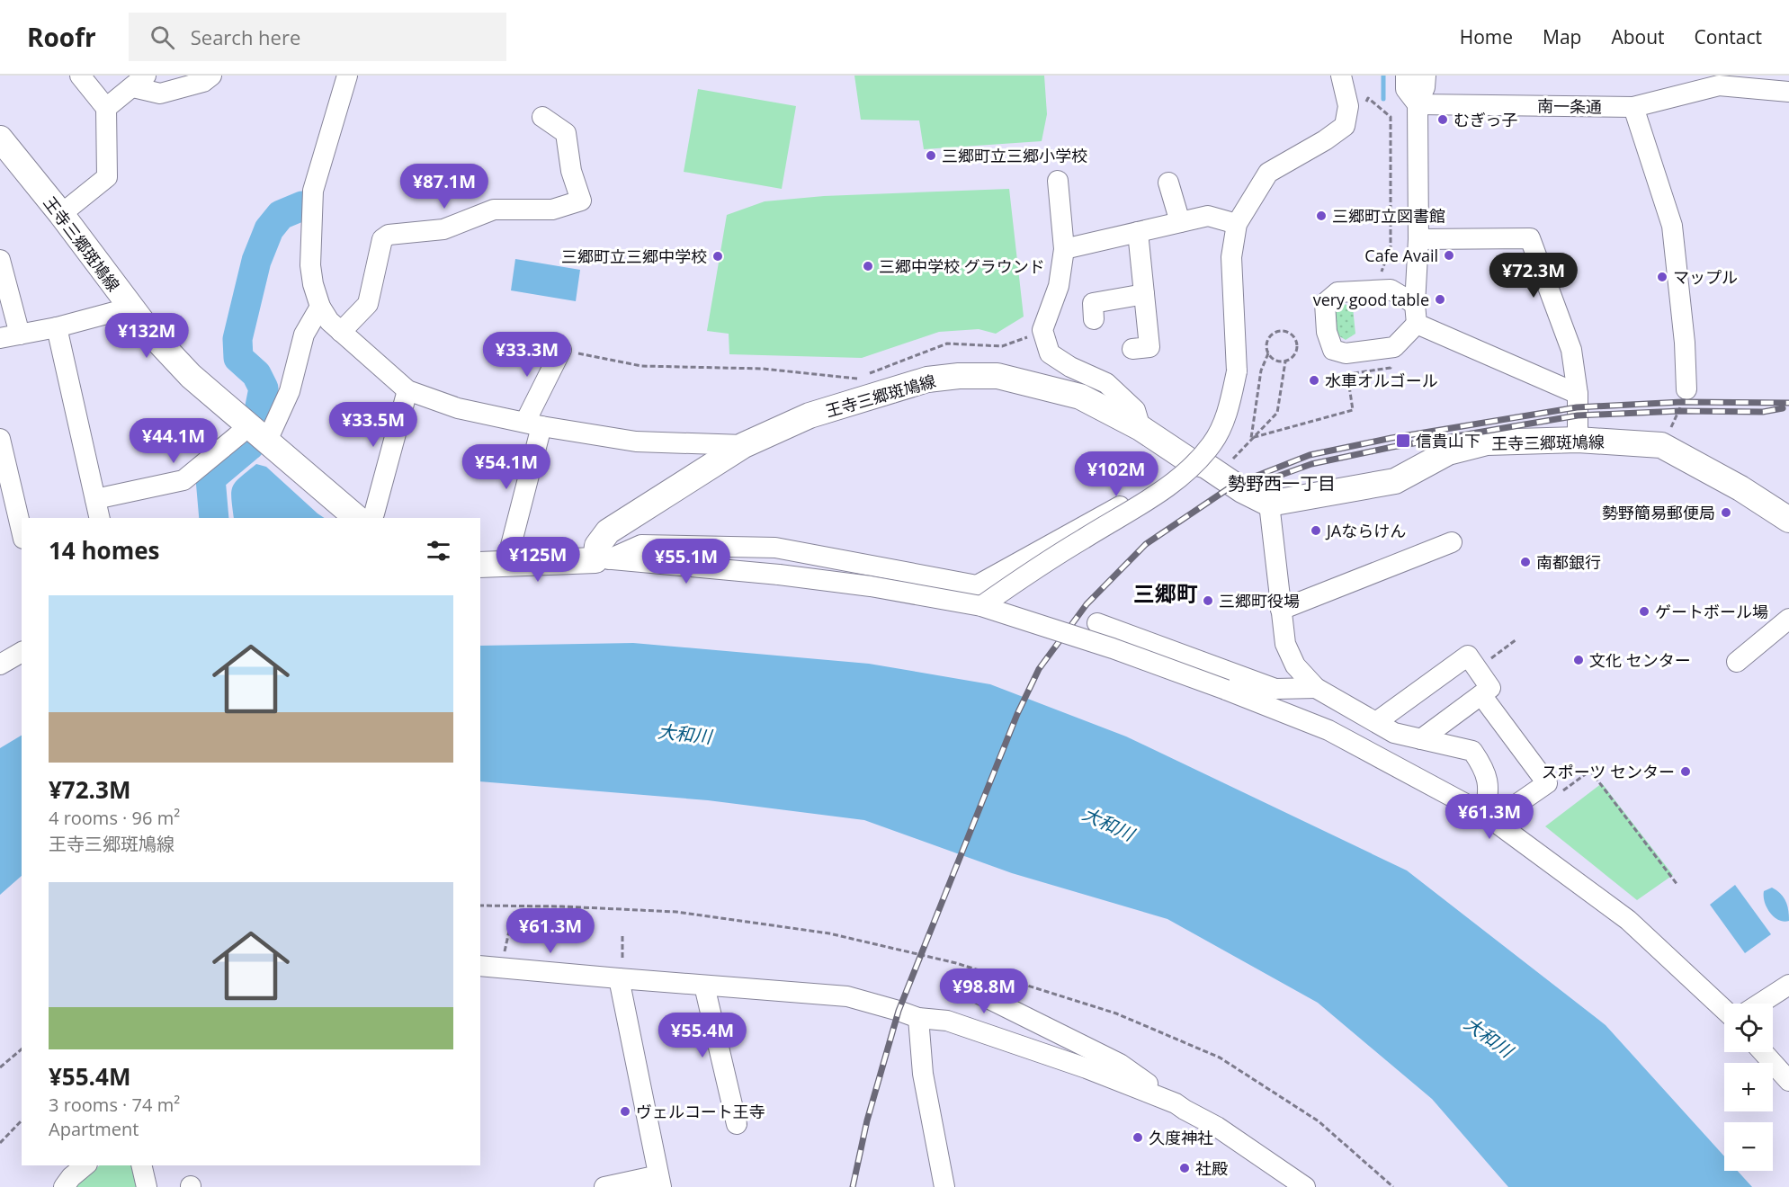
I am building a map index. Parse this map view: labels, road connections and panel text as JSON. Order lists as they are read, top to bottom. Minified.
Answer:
{"streets":{"main road":["王寺三郷斑鳩線"],"street":["南一条通"]},"districts":["勢野西一丁目","三郷町"],"water":["大和川"],"places":{"other":["むぎっ子","三郷町立三郷小学校","三郷町立図書館","Cafe Avail","三郷町立三郷中学校","三郷中学校 グラウンド","マップル","very good table","水車オルゴール","勢野簡易郵便局","JAならけん","南都銀行","三郷町役場","ゲートボール場","文化 センター","スポーツ センター","ヴェルコート王寺","久度神社","社殿"],"transit":["信貴山下"]},"page":{"header":"Roofr","search":"Search here","nav":["Home","Map","About","Contact"],"price":["¥87.1M","¥72.3M","¥132M","¥33.3M","¥33.5M","¥44.1M","¥54.1M","¥102M","¥125M","¥55.1M","¥61.3M","¥61.3M","¥98.8M","¥55.4M"],"heading":"14 homes","list":[{"name":"¥72.3M","note":"4 rooms · 96 m² · 王寺三郷斑鳩線"},{"name":"¥55.4M","note":"3 rooms · 74 m² · Apartment"}],"map_buttons":["+","−"]}}
